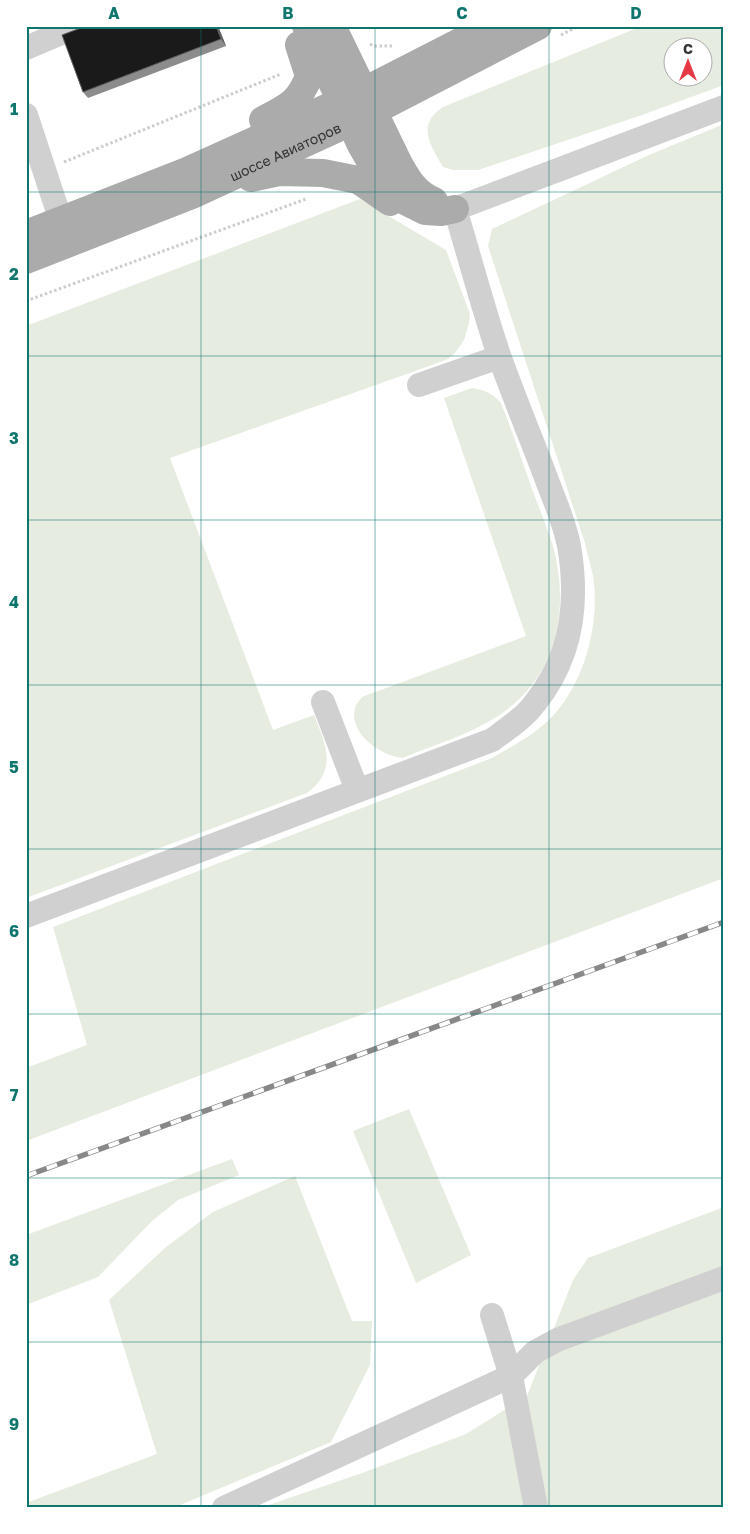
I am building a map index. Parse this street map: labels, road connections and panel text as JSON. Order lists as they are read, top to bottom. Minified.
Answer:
{"streets":{"main road":["шоссе Авиаторов"]},"north":"top","grid":{"columns":["A","B","C","D"],"rows":["1","2","3","4","5","6","7","8","9"]}}
